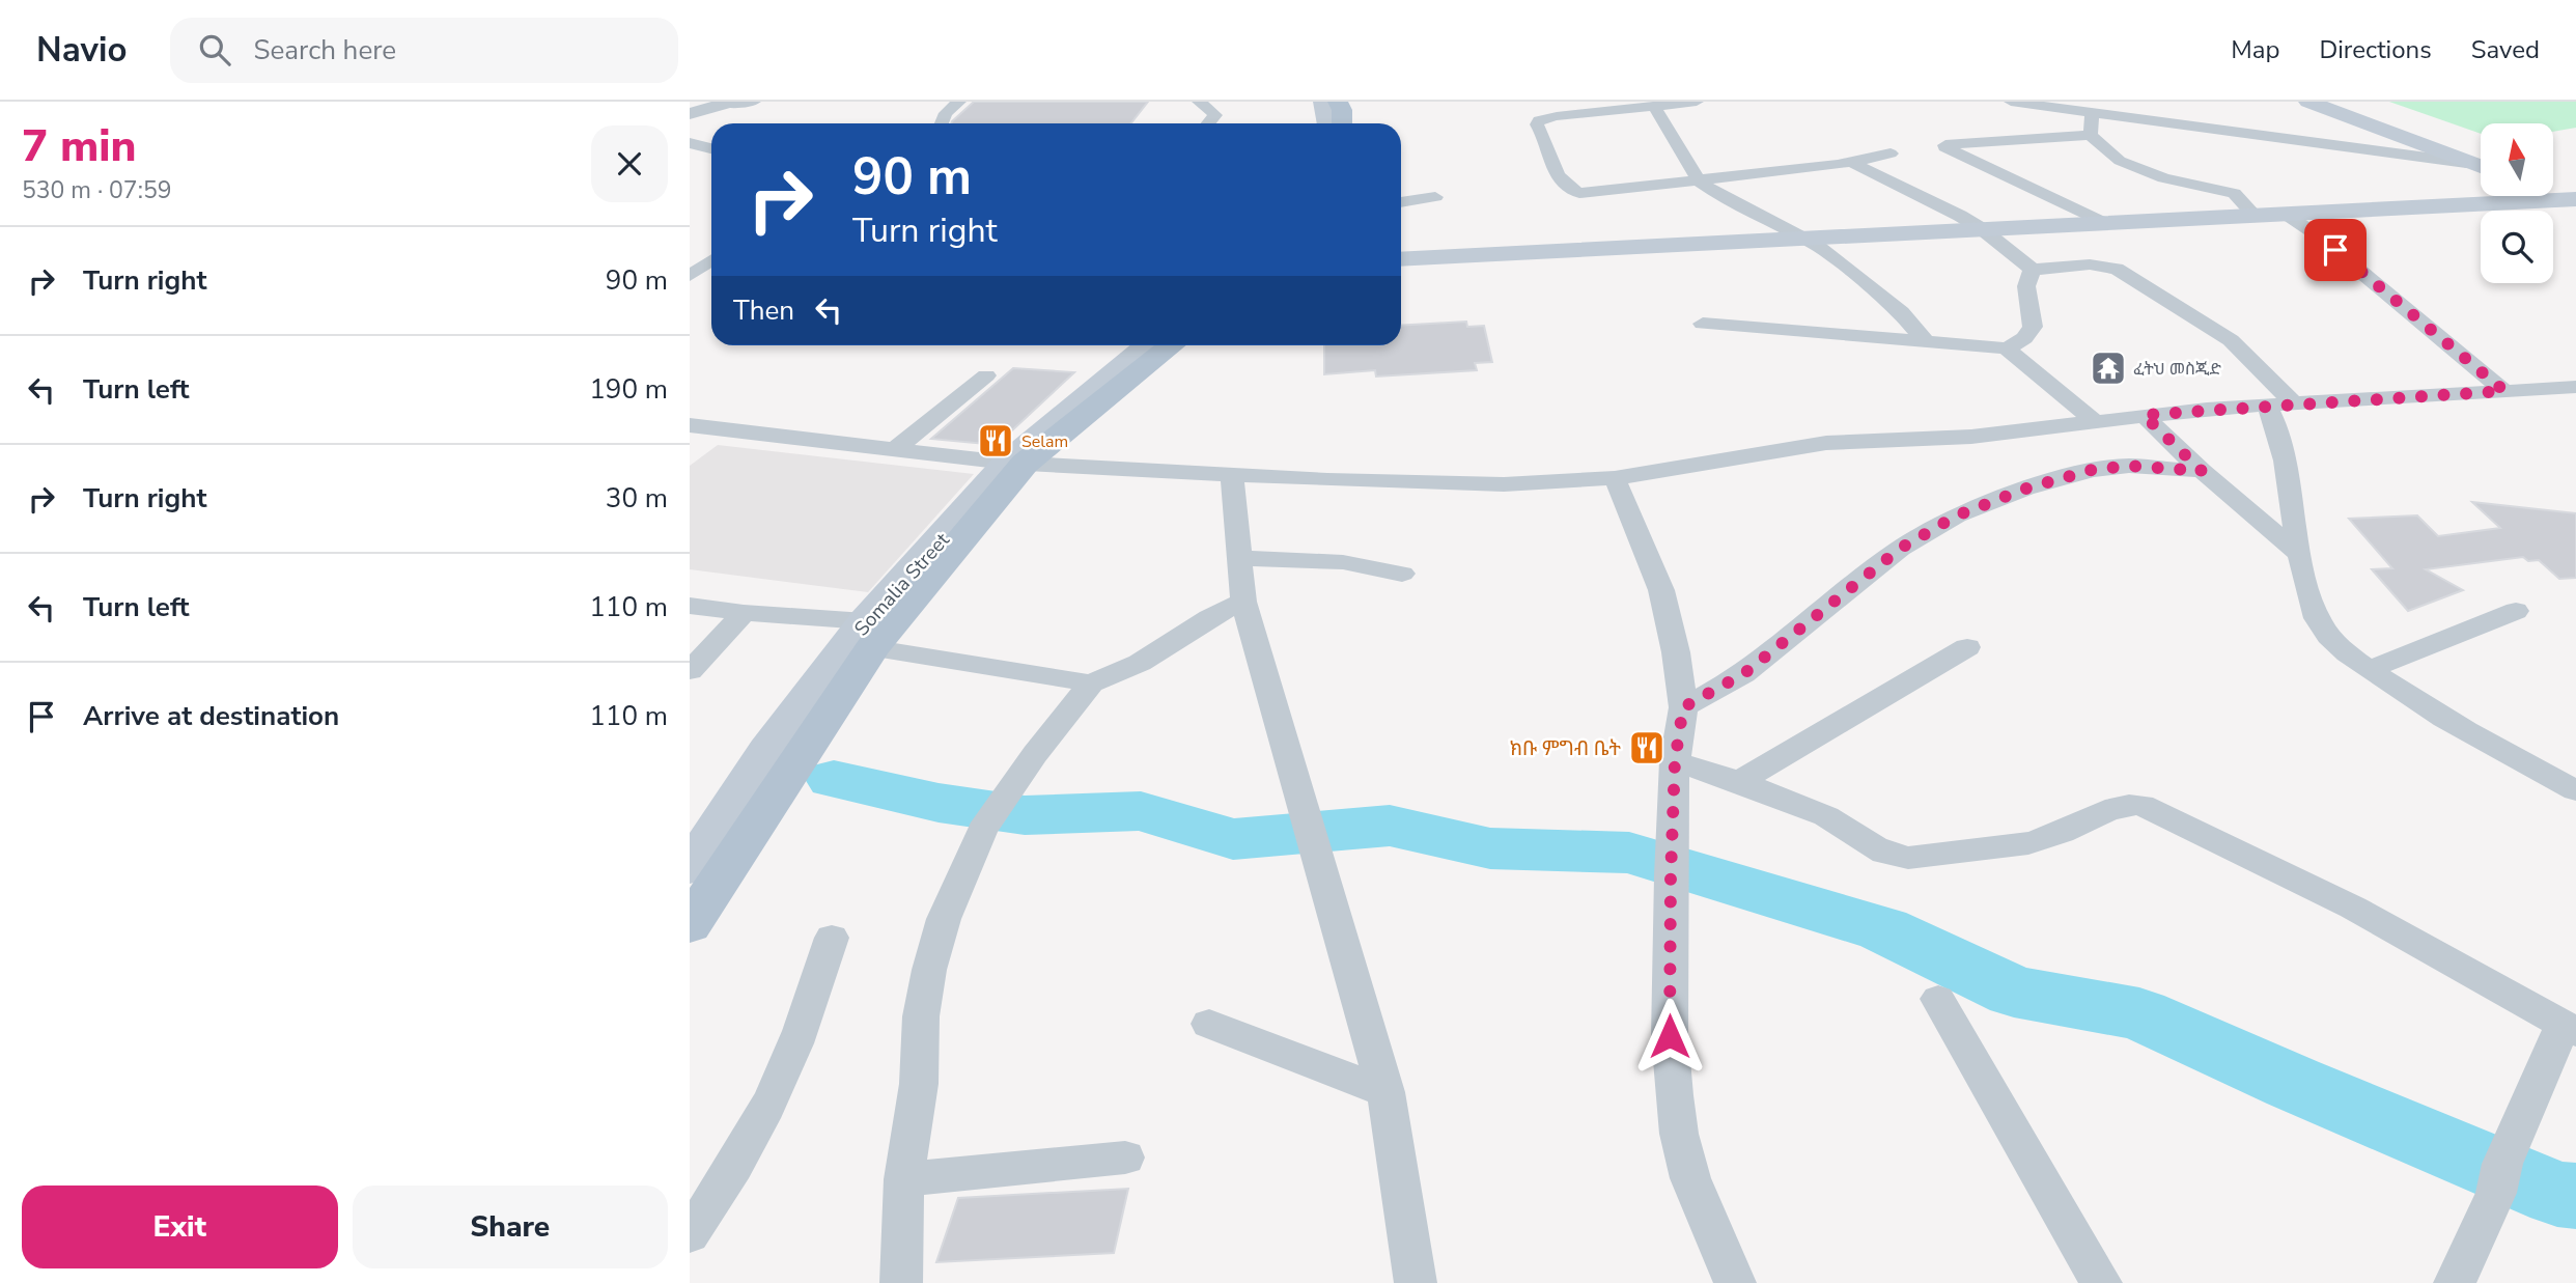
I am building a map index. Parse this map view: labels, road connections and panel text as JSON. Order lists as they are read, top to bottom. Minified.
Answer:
{"streets":{"main road":["Somalia Street"]},"places":{"temple":["ፈትህ መስጂድ"],"restaurant":["Selam","ክቡ ምግብ ቤት"]},"north":"top","page":{"header":"Navio","search":"Search here","nav":["Map","Directions","Saved"],"heading":["7 min","530 m · 07:59"],"turn":["90 m","Turn right"],"list":[{"name":"Turn right","value":"90 m"},{"name":"Turn left","value":"190 m"},{"name":"Turn right","value":"30 m"},{"name":"Turn left","value":"110 m"},{"name":"Arrive at destination","value":"110 m"}],"then":"Then","buttons":["Exit","Share"]}}
